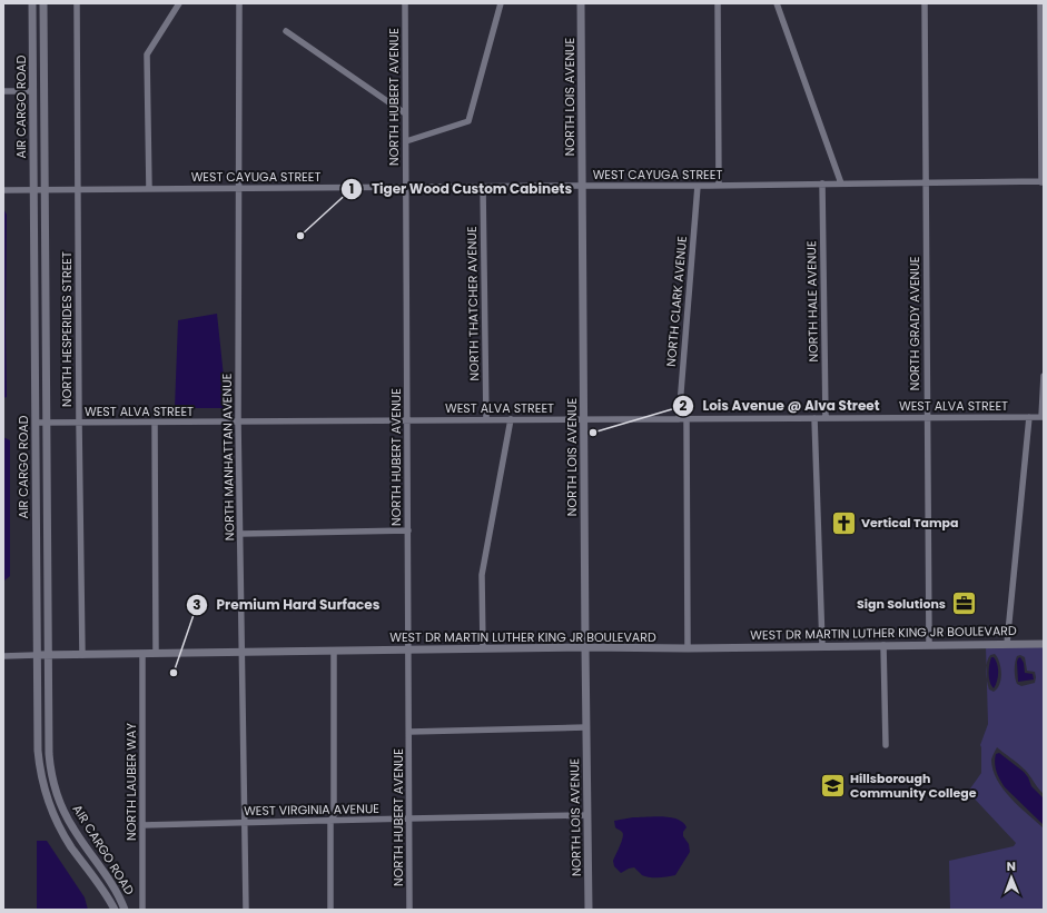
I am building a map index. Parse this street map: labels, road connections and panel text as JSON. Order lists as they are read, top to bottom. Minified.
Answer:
{"streets":{"street":["NORTH HUBERT AVENUE","NORTH LOIS AVENUE","AIR CARGO ROAD","WEST CAYUGA STREET","NORTH CLARK AVENUE","NORTH HALE AVENUE","NORTH THATCHER AVENUE","NORTH GRADY AVENUE","NORTH HESPERIDES STREET","WEST ALVA STREET","NORTH MANHATTAN AVENUE","WEST DR MARTIN LUTHER KING JR BOULEVARD","NORTH LAUBER WAY","WEST VIRGINIA AVENUE"]},"crossings":[["NORTH HUBERT AVENUE","WEST CAYUGA STREET"],["NORTH HUBERT AVENUE","WEST ALVA STREET"],["NORTH HUBERT AVENUE","WEST DR MARTIN LUTHER KING JR BOULEVARD"],["NORTH HUBERT AVENUE","WEST VIRGINIA AVENUE"],["NORTH LOIS AVENUE","WEST CAYUGA STREET"],["NORTH LOIS AVENUE","WEST ALVA STREET"],["NORTH LOIS AVENUE","WEST DR MARTIN LUTHER KING JR BOULEVARD"],["NORTH LOIS AVENUE","WEST VIRGINIA AVENUE"],["AIR CARGO ROAD","WEST CAYUGA STREET"],["AIR CARGO ROAD","WEST ALVA STREET"],["AIR CARGO ROAD","WEST DR MARTIN LUTHER KING JR BOULEVARD"],["WEST CAYUGA STREET","NORTH CLARK AVENUE"],["WEST CAYUGA STREET","NORTH HALE AVENUE"],["WEST CAYUGA STREET","NORTH THATCHER AVENUE"],["WEST CAYUGA STREET","NORTH GRADY AVENUE"],["WEST CAYUGA STREET","NORTH HESPERIDES STREET"],["WEST CAYUGA STREET","NORTH MANHATTAN AVENUE"],["NORTH CLARK AVENUE","WEST ALVA STREET"],["NORTH HALE AVENUE","WEST ALVA STREET"],["NORTH THATCHER AVENUE","WEST ALVA STREET"],["NORTH GRADY AVENUE","WEST ALVA STREET"],["NORTH GRADY AVENUE","WEST DR MARTIN LUTHER KING JR BOULEVARD"],["NORTH HESPERIDES STREET","WEST ALVA STREET"],["NORTH HESPERIDES STREET","WEST DR MARTIN LUTHER KING JR BOULEVARD"],["WEST ALVA STREET","NORTH MANHATTAN AVENUE"],["NORTH MANHATTAN AVENUE","WEST DR MARTIN LUTHER KING JR BOULEVARD"],["NORTH MANHATTAN AVENUE","WEST VIRGINIA AVENUE"],["WEST DR MARTIN LUTHER KING JR BOULEVARD","NORTH LAUBER WAY"],["NORTH LAUBER WAY","WEST VIRGINIA AVENUE"]],"places":{"other":["Tiger Wood Custom Cabinets","Lois Avenue @ Alva Street","Premium Hard Surfaces"],"church":["Vertical Tampa"],"office":["Sign Solutions"],"school or university":["Hillsborough Community College"]},"north":"top"}
